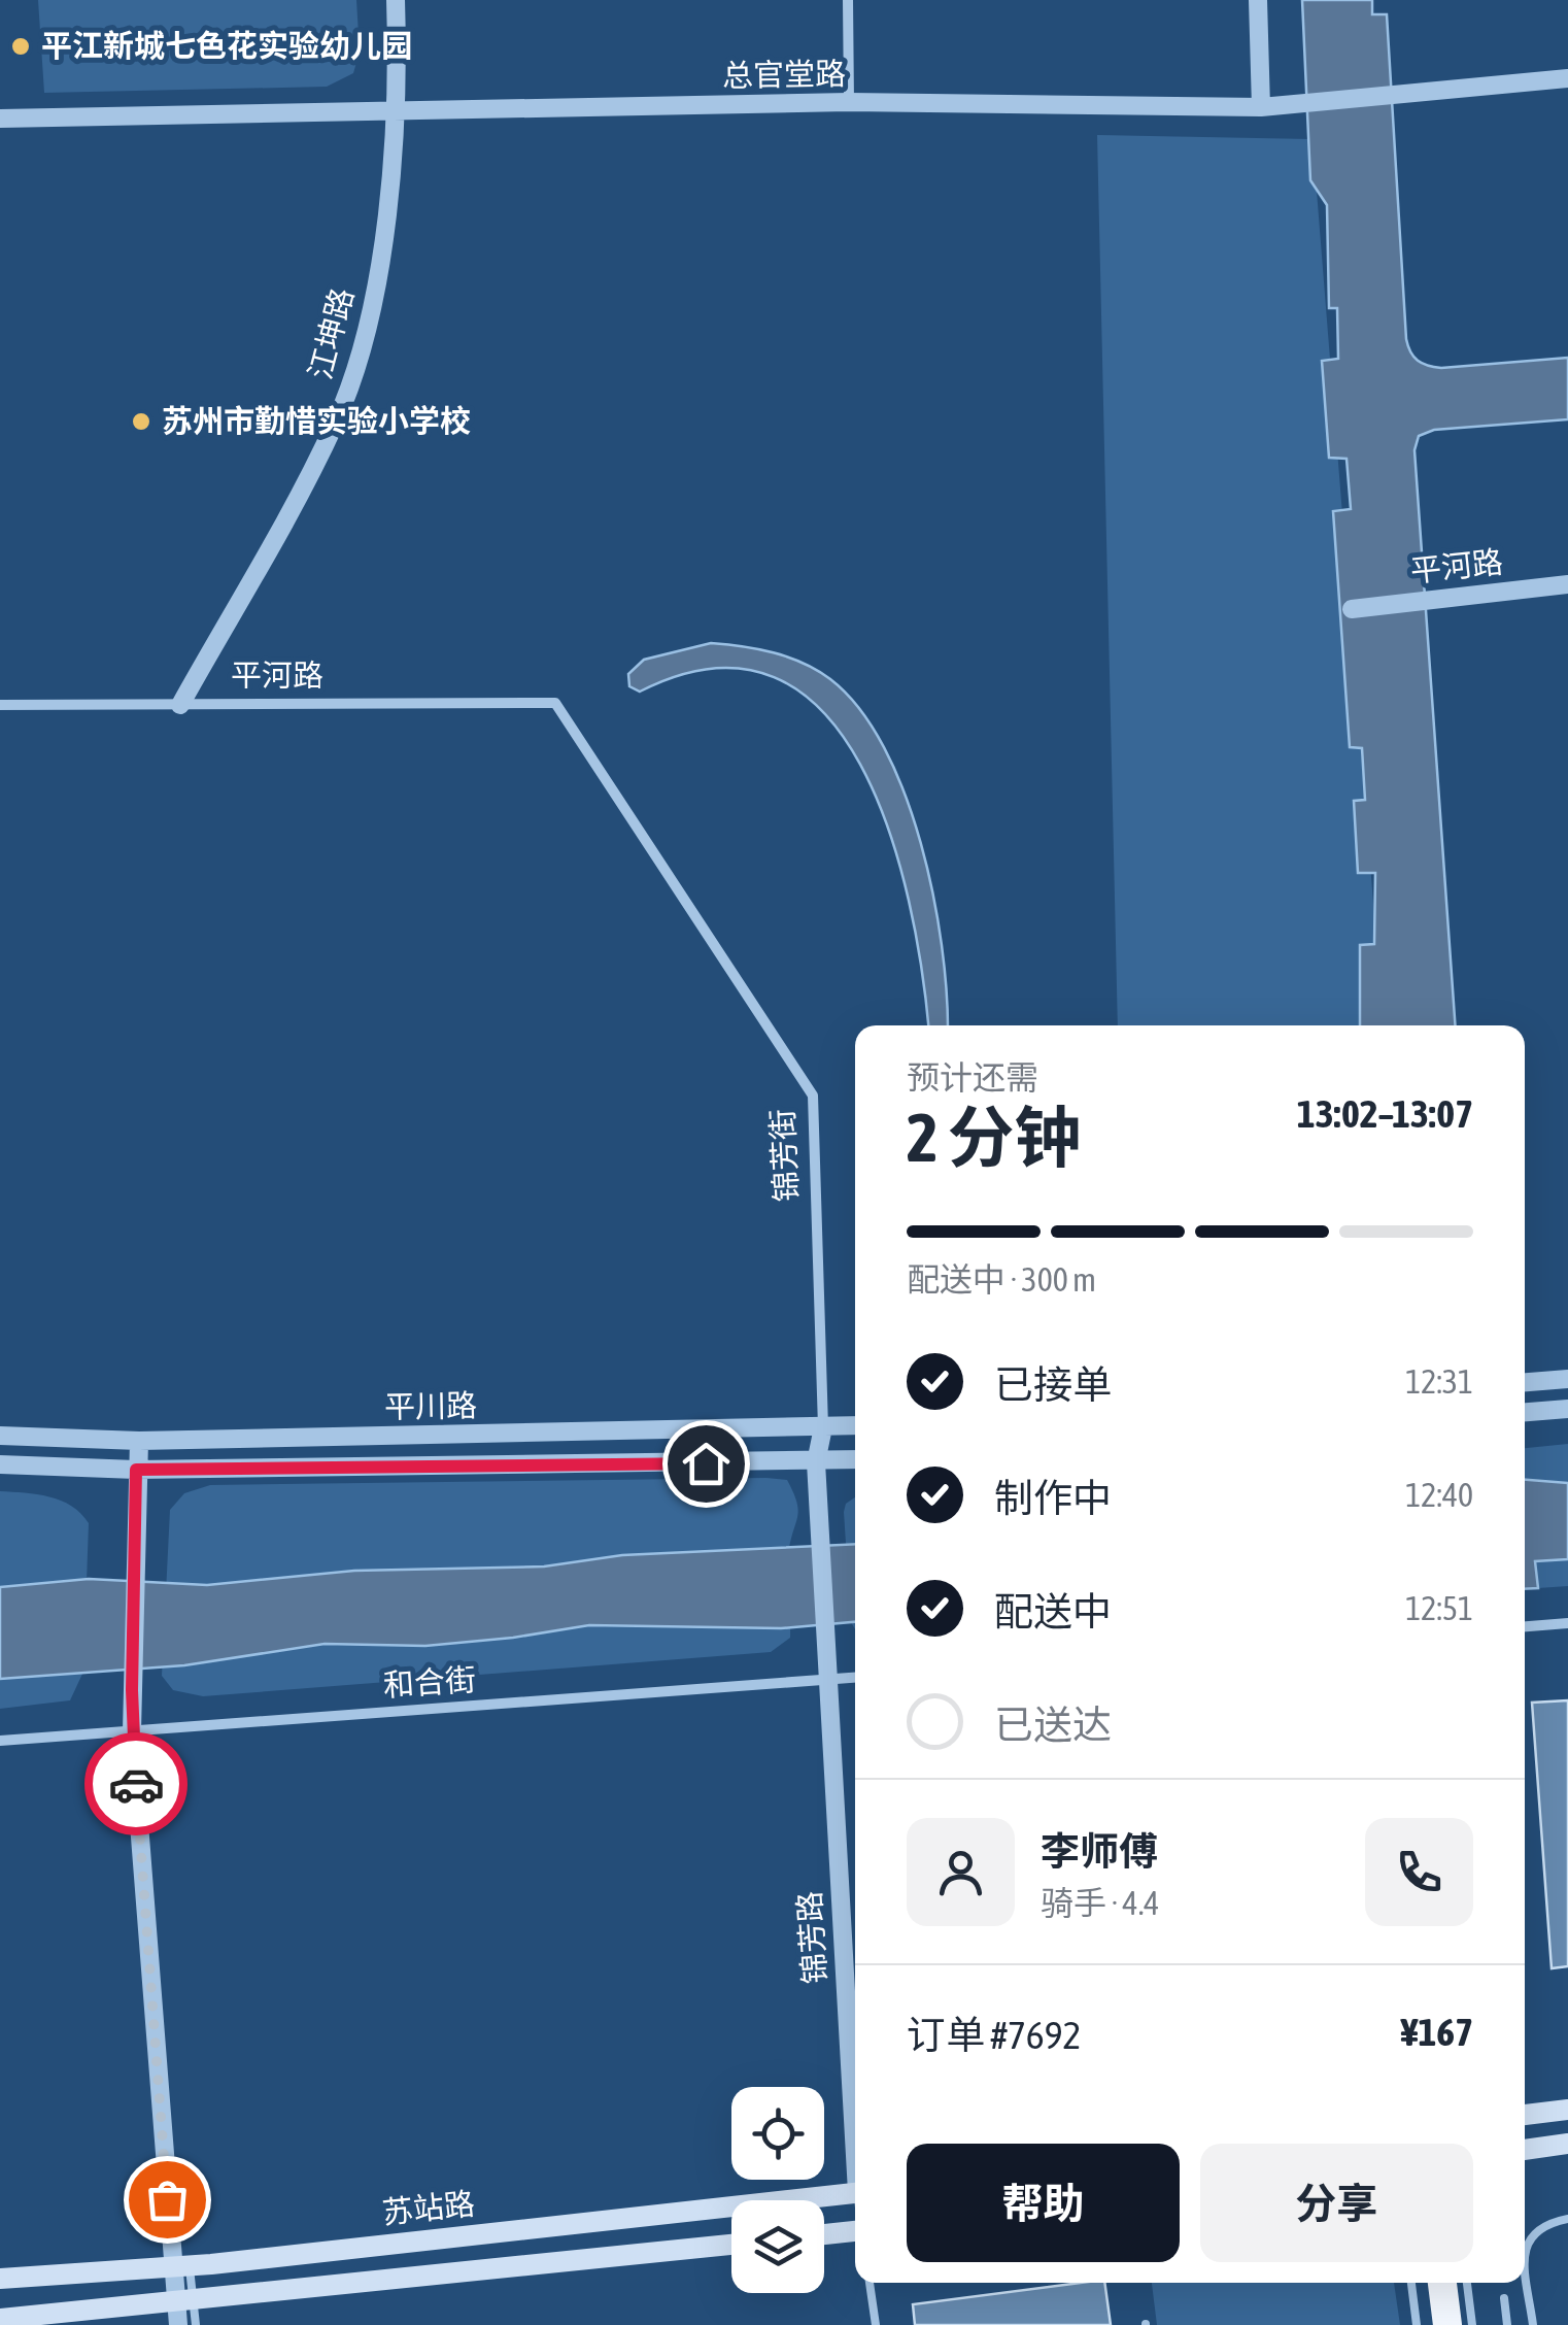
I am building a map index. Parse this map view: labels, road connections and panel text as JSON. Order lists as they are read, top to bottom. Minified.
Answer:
{"streets":{"main road":["苏站路"],"street":["总官堂路","江坤路","平河路","锦芳街","平川路","和合街","锦芳路"]},"crossings":[["总官堂路","江坤路"],["江坤路","平河路"],["平河路","锦芳街"],["锦芳街","平川路"],["锦芳街","和合街"],["锦芳街","锦芳路"],["和合街","锦芳路"]],"places":["平江新城七色花实验幼儿园","苏州市勤惜实验小学校"],"page":{"heading":["2 分钟","预计还需","13:02–13:07"],"panel":["李师傅","骑手 · 4.4","订单 #7692","¥167"],"bar":"配送中 · 300 m","list":[["已接单","12:31"],["制作中","12:40"],["配送中","12:51"],"已送达"],"buttons":["帮助","分享"]}}
